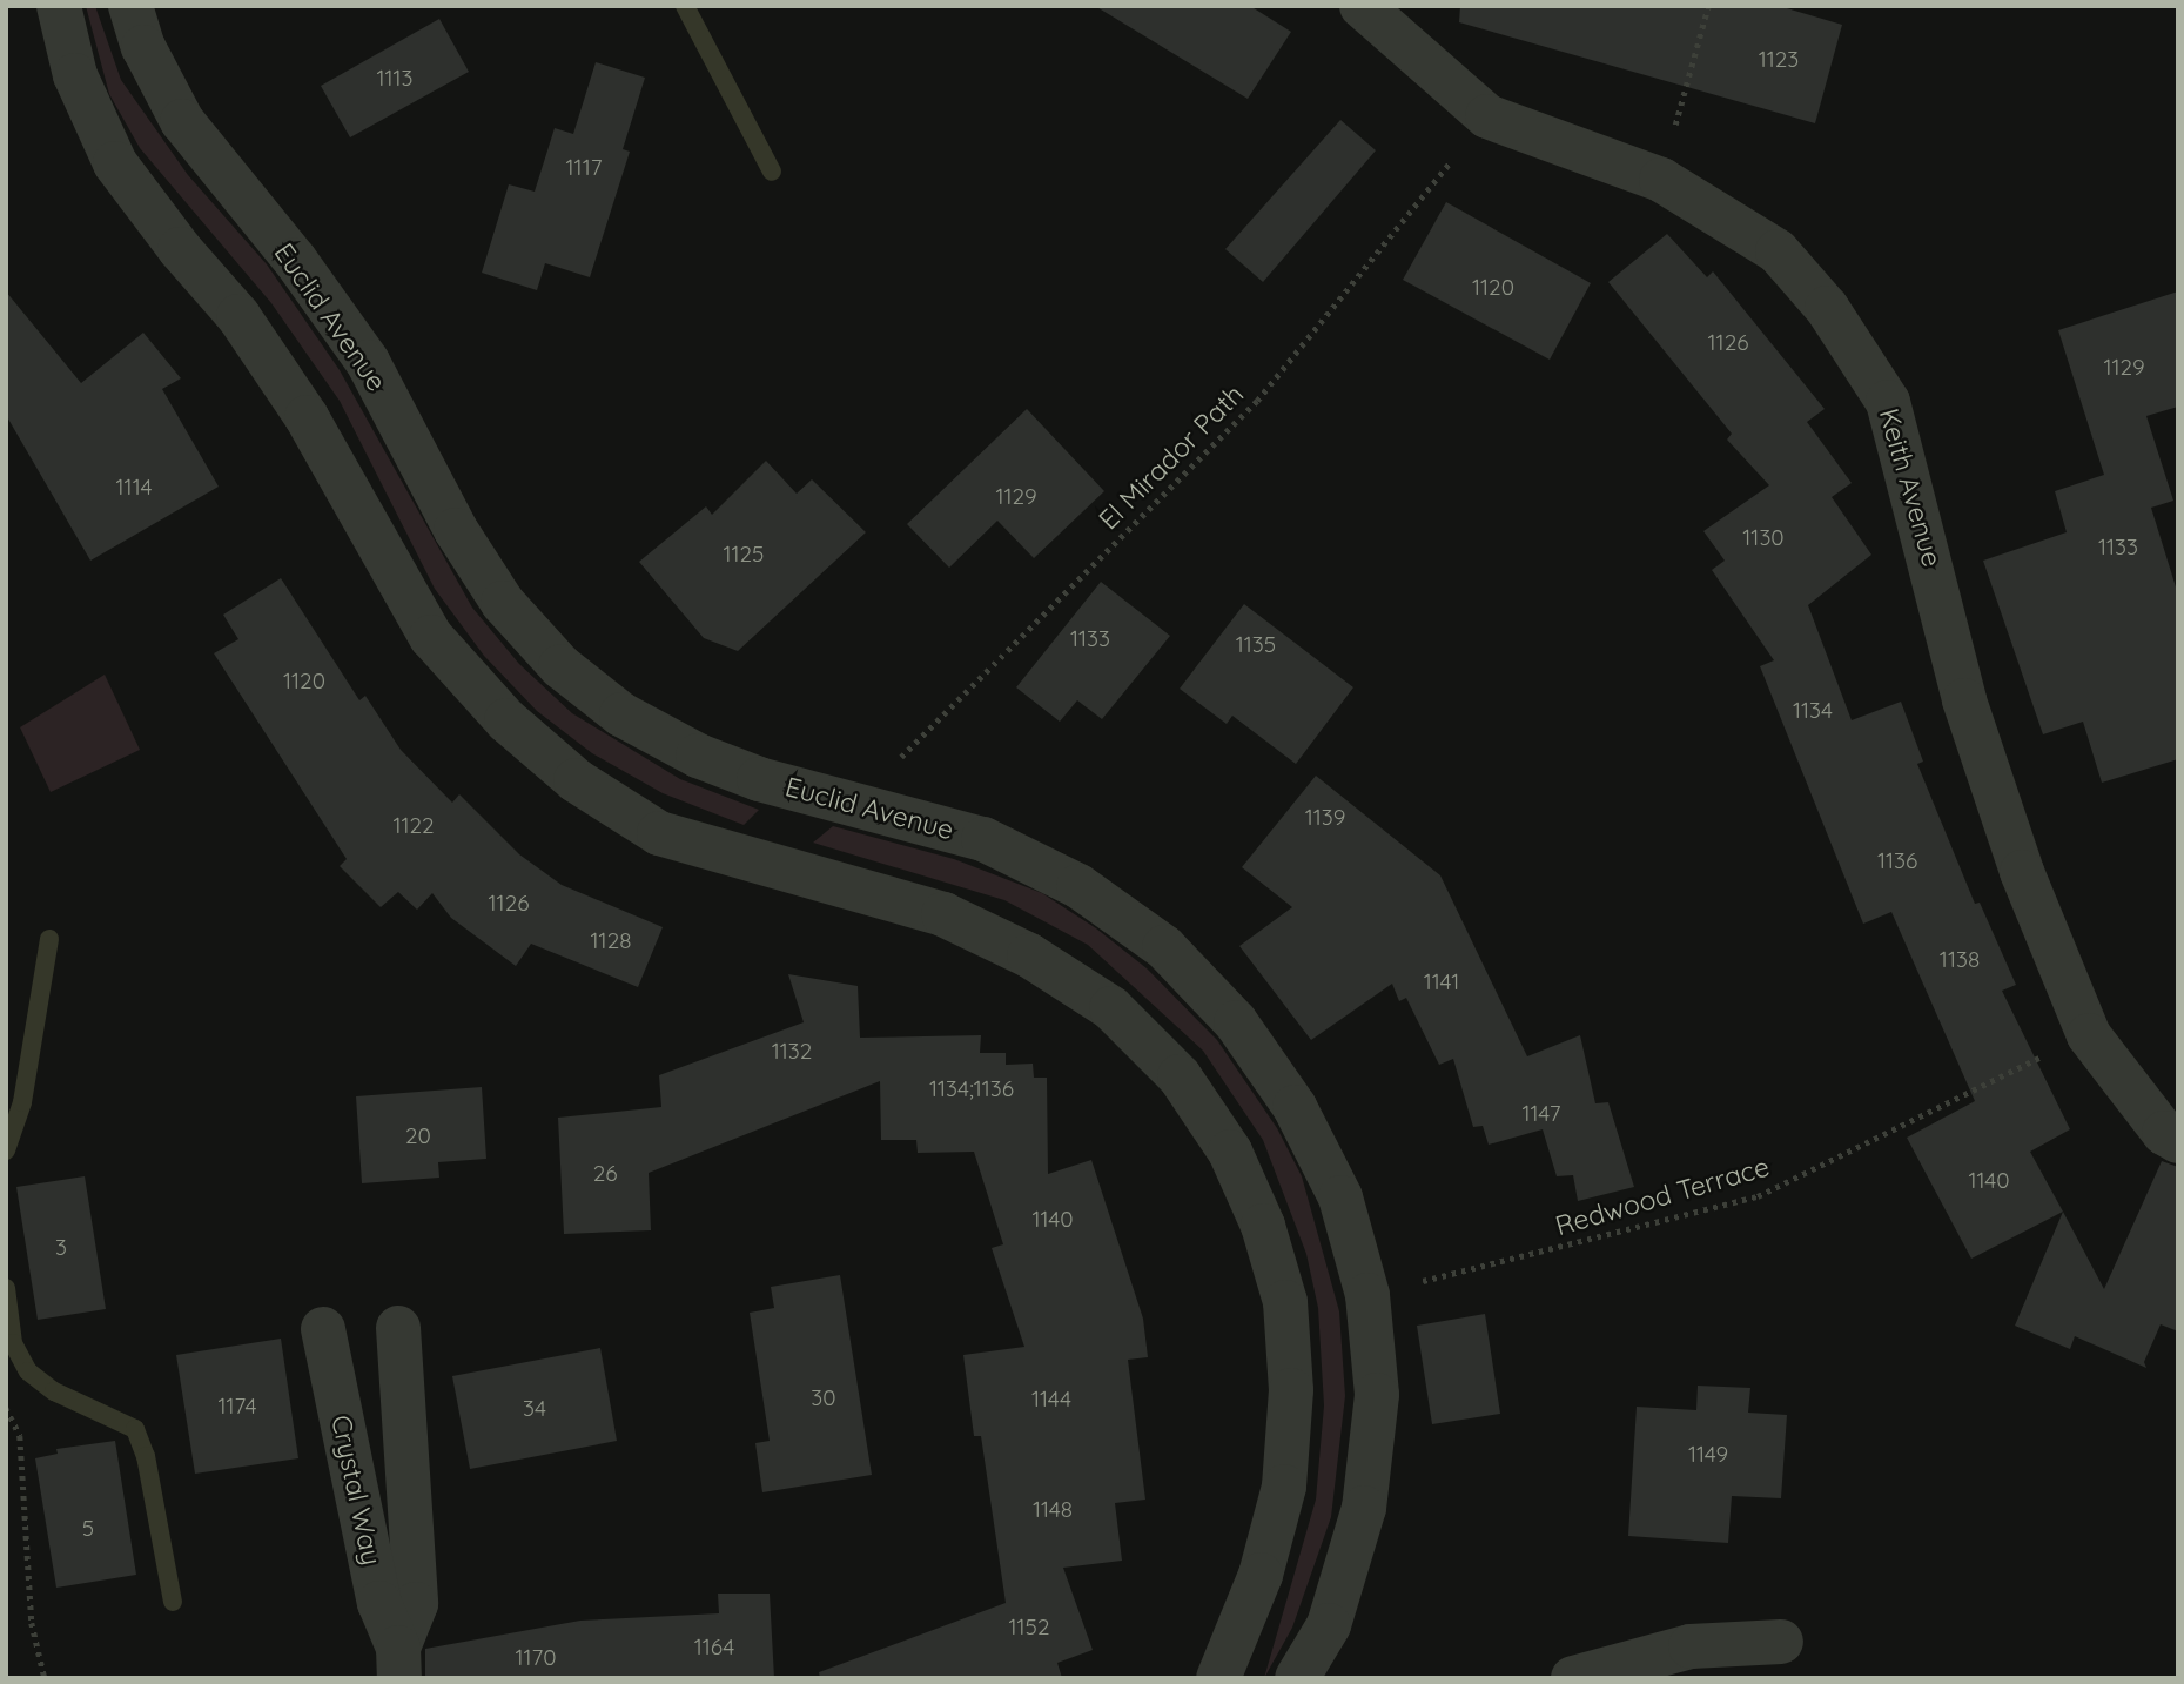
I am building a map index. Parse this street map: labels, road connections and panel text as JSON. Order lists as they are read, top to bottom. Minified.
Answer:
{"streets":{"street":["Euclid Avenue","Keith Avenue","Crystal Way"],"path":["El Mirador Path","Redwood Terrace"]},"crossings":[["Euclid Avenue","El Mirador Path"],["Euclid Avenue","Redwood Terrace"],["El Mirador Path","Keith Avenue"],["Keith Avenue","Redwood Terrace"]],"house_numbers":["1123","1113","1117","1120","1126","1129","1114","1129","1130","1133","1125","1133","1135","1120","1134","1139","1122","1136","1126","1128","1138","1141","1132","1134;1136","1147","20","26","1140","1140","3","30","1144","1174","34","1149","1148","5","1152","1164","1170"]}
